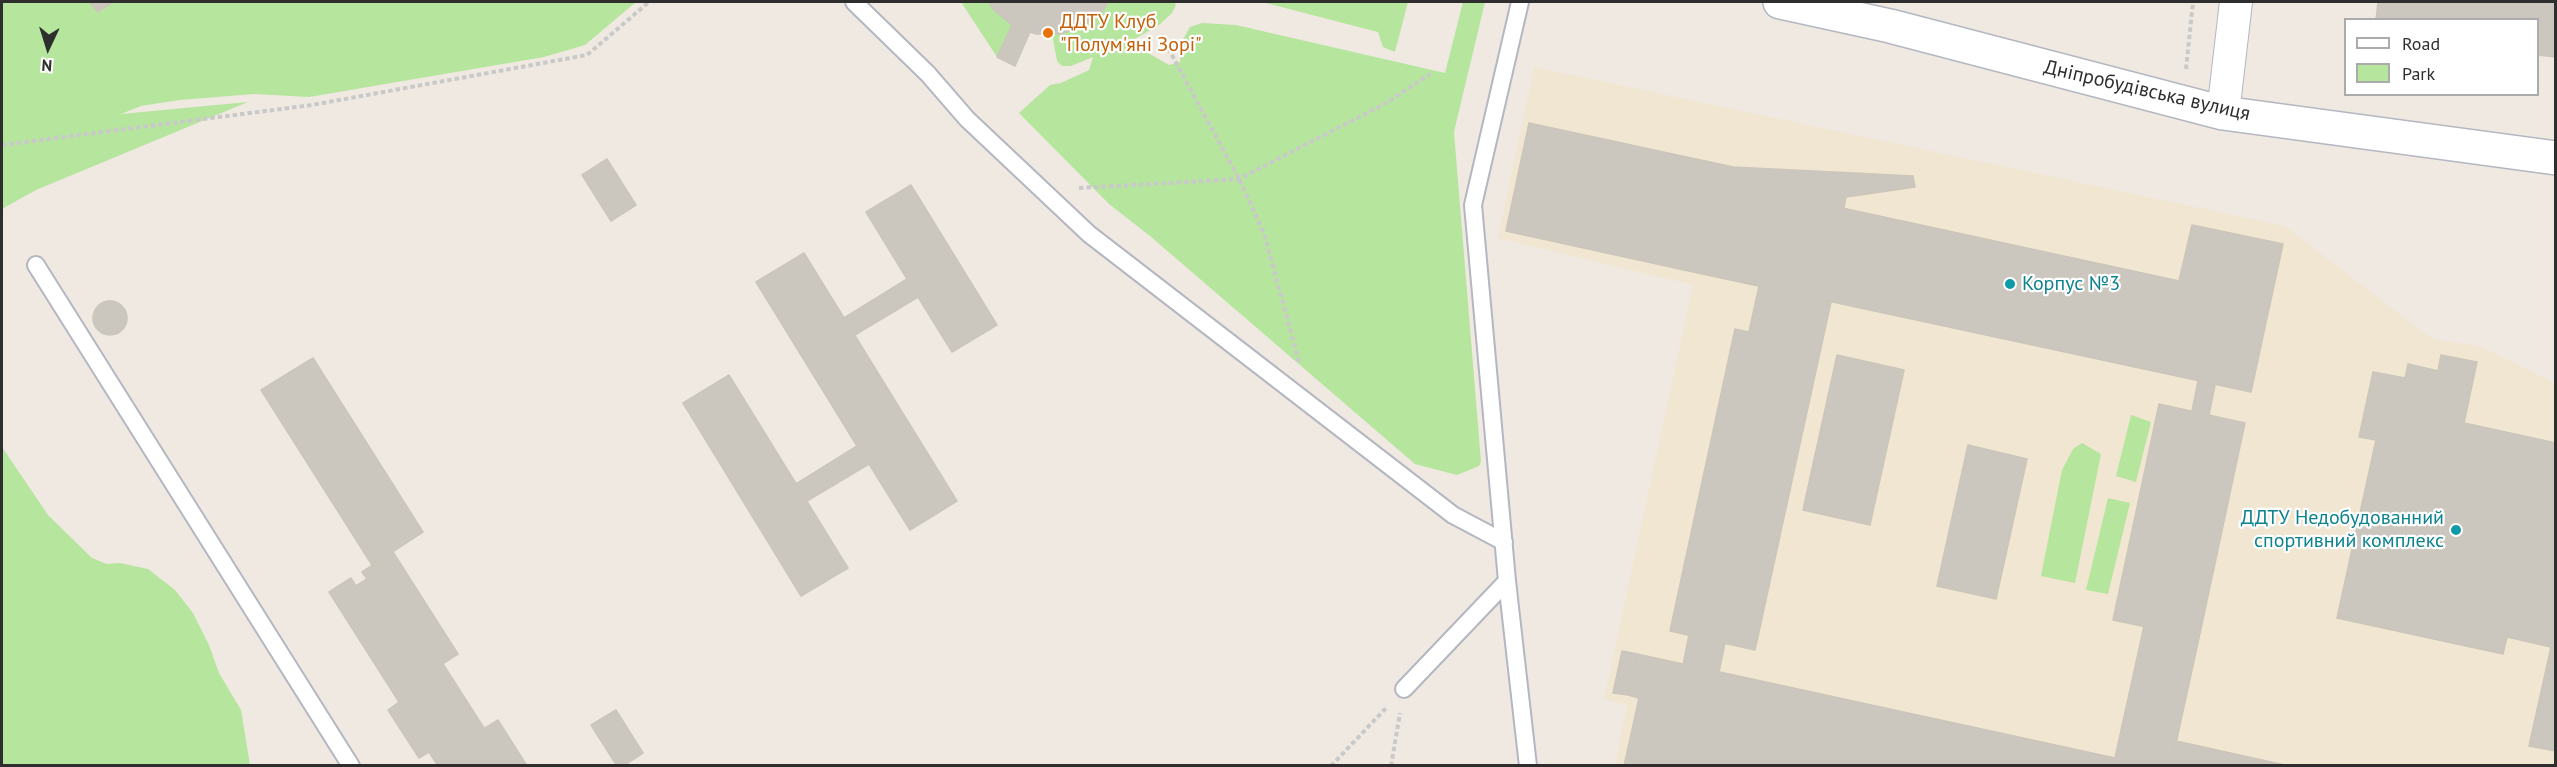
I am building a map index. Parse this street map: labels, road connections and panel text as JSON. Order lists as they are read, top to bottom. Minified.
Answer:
{"streets":{"street":["Дніпробудівська вулиця"]},"places":["ДДТУ Клуб \"Полум'яні Зорі\"","Корпус №3","ДДТУ Недобудованний спортивний комплекс"],"legend":["Road","Park"],"north":"bottom"}
